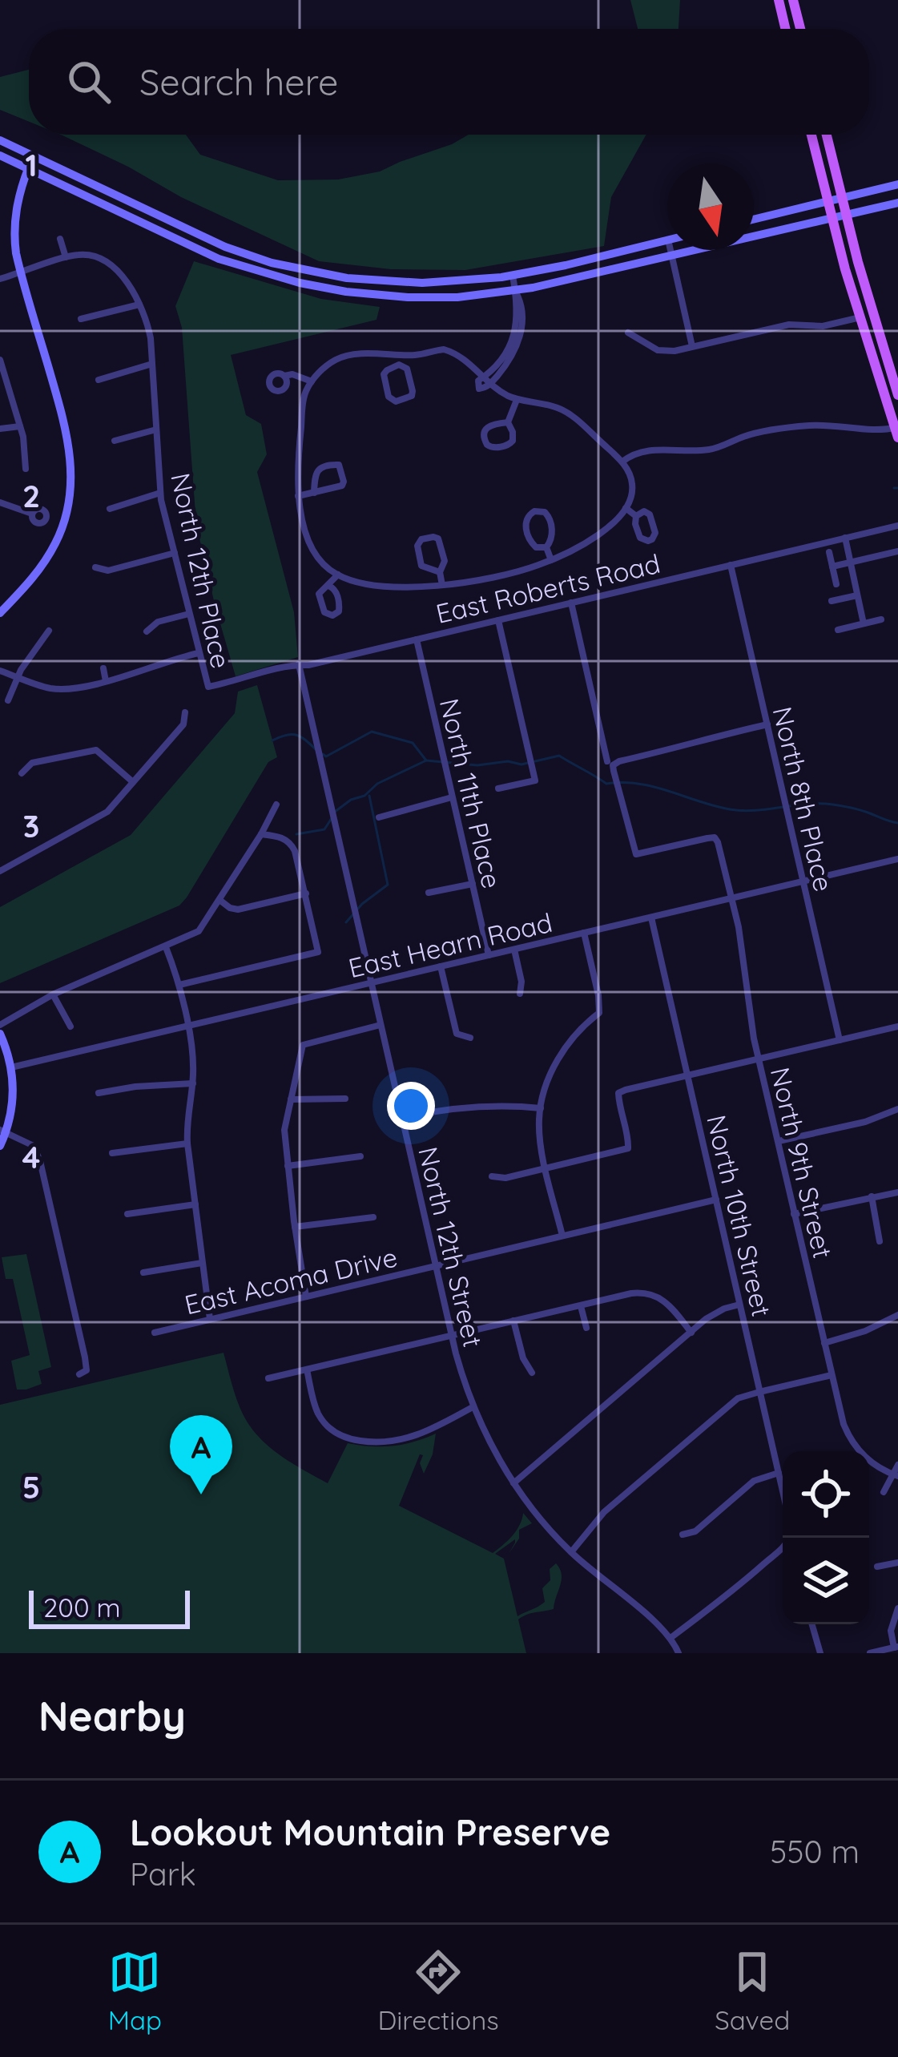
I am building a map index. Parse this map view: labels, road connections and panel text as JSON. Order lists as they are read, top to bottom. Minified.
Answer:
{"streets":{"street":["North 12th Place","East Roberts Road","North 11th Place","North 8th Place","East Hearn Road","North 9th Street","North 10th Street","North 12th Street","East Acoma Drive"]},"crossings":[["North 12th Place","East Roberts Road"],["East Roberts Road","North 11th Place"],["East Roberts Road","North 8th Place"],["East Roberts Road","North 12th Street"],["North 11th Place","East Hearn Road"],["North 8th Place","East Hearn Road"],["East Hearn Road","North 9th Street"],["East Hearn Road","North 10th Street"],["East Hearn Road","North 12th Street"],["North 10th Street","East Acoma Drive"],["North 12th Street","East Acoma Drive"]],"scale_bar":"200 m","north":"bottom","page":{"search":"Search here","pins":"A","scale":"200 m","heading":"Nearby","list":[{"mark":"A","name":"Lookout Mountain Preserve","note":"Park","value":"550 m"}],"nav":["Map","Directions","Saved"]},"grid":{"rows":["1","2","3","4","5"]}}
